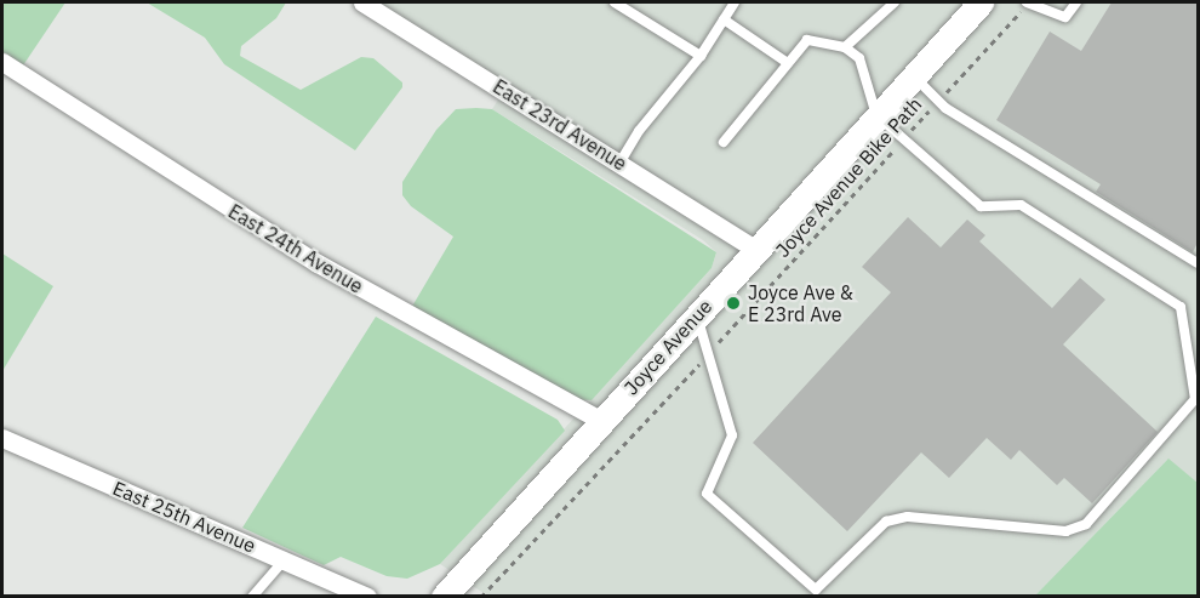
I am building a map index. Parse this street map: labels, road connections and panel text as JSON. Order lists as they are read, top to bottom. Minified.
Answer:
{"streets":{"street":["East 23rd Avenue","East 24th Avenue","Joyce Avenue","East 25th Avenue"],"path":["Joyce Avenue Bike Path"]},"crossings":[["East 23rd Avenue","Joyce Avenue"],["East 24th Avenue","Joyce Avenue"]],"places":["Joyce Ave & E 23rd Ave"]}
